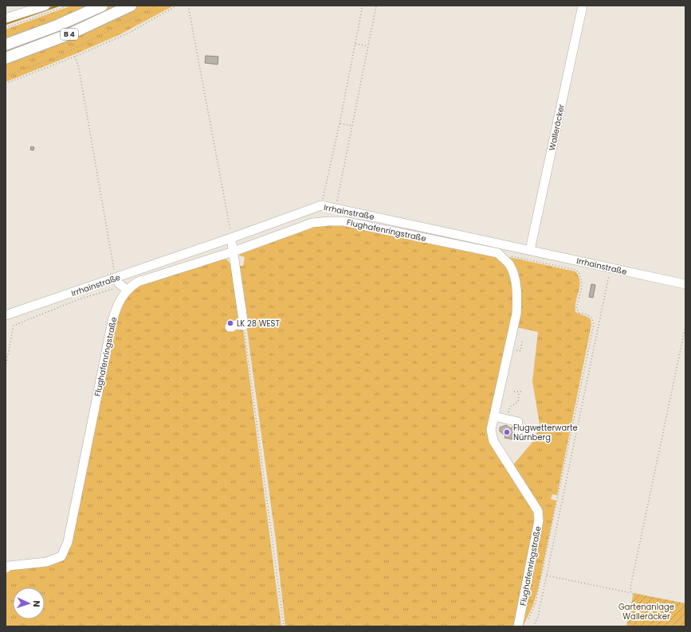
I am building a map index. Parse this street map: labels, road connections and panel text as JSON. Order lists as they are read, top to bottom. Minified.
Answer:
{"streets":{"main road":["B 4"],"street":["Walleräcker","Irrhainstraße","Flughafenringstraße"]},"crossings":[["Walleräcker","Irrhainstraße"]],"parks":["Gartenanlage Walleräcker"],"places":["LK 28 WEST","Flugwetterwarte Nürnberg"],"north":"right"}
